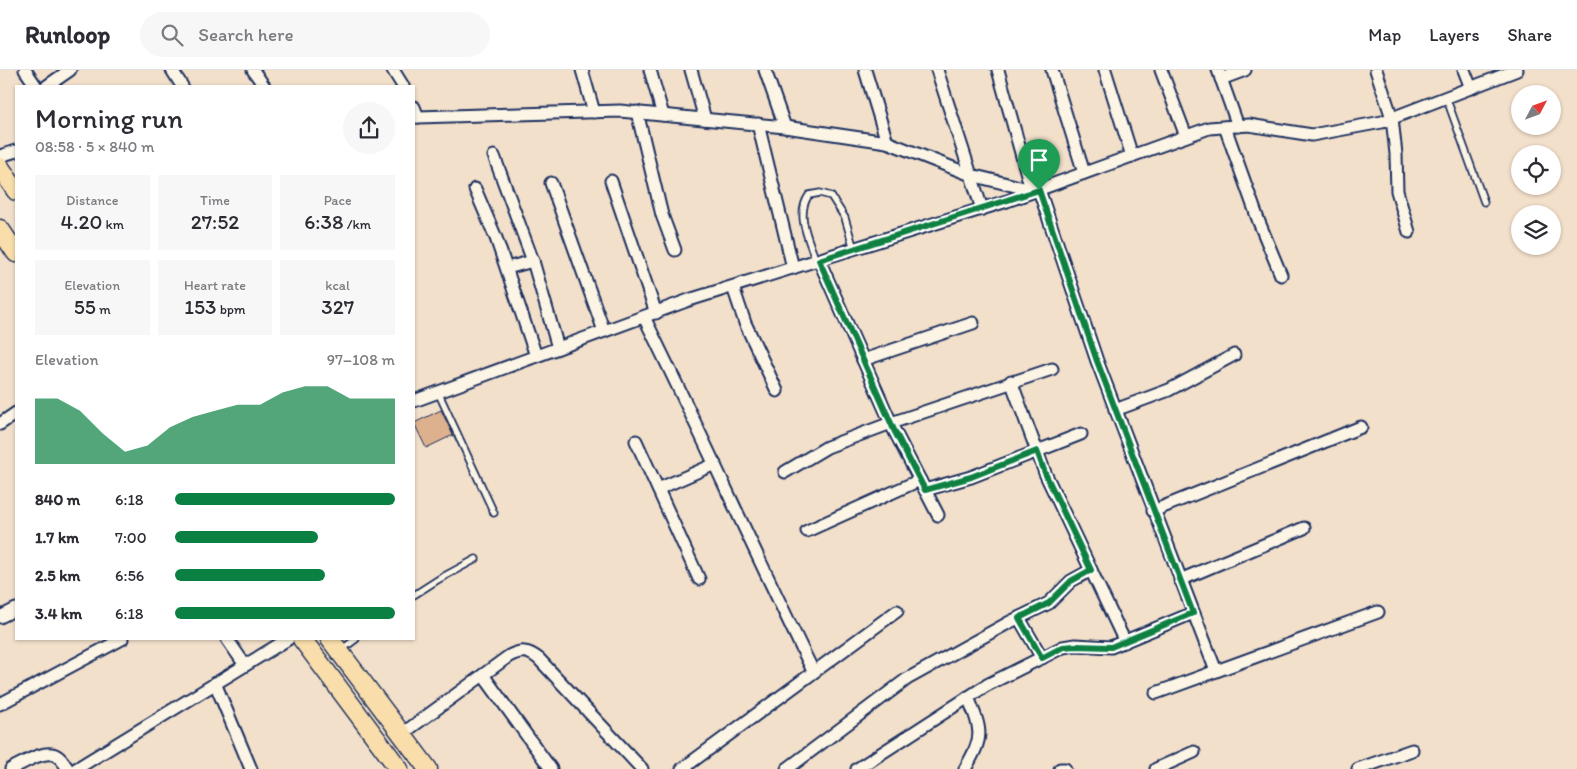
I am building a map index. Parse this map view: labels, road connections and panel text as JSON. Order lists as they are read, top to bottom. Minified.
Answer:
{"north":"top right","page":{"header":"Runloop","search":"Search here","nav":["Map","Layers","Share"],"heading":["Morning run","08:58 · 5 × 840 m"],"stats":[["Distance","4.20 km"],["Time","27:52"],["Pace","6:38 /km"],["Elevation","55 m"],["Heart rate","153 bpm"],["kcal","327"]],"chart":["Elevation","97–108 m"],"list":[{"name":"840 m","note":"6:18"},{"name":"1.7 km","note":"7:00"},{"name":"2.5 km","note":"6:56"},{"name":"3.4 km","note":"6:18"}]}}
